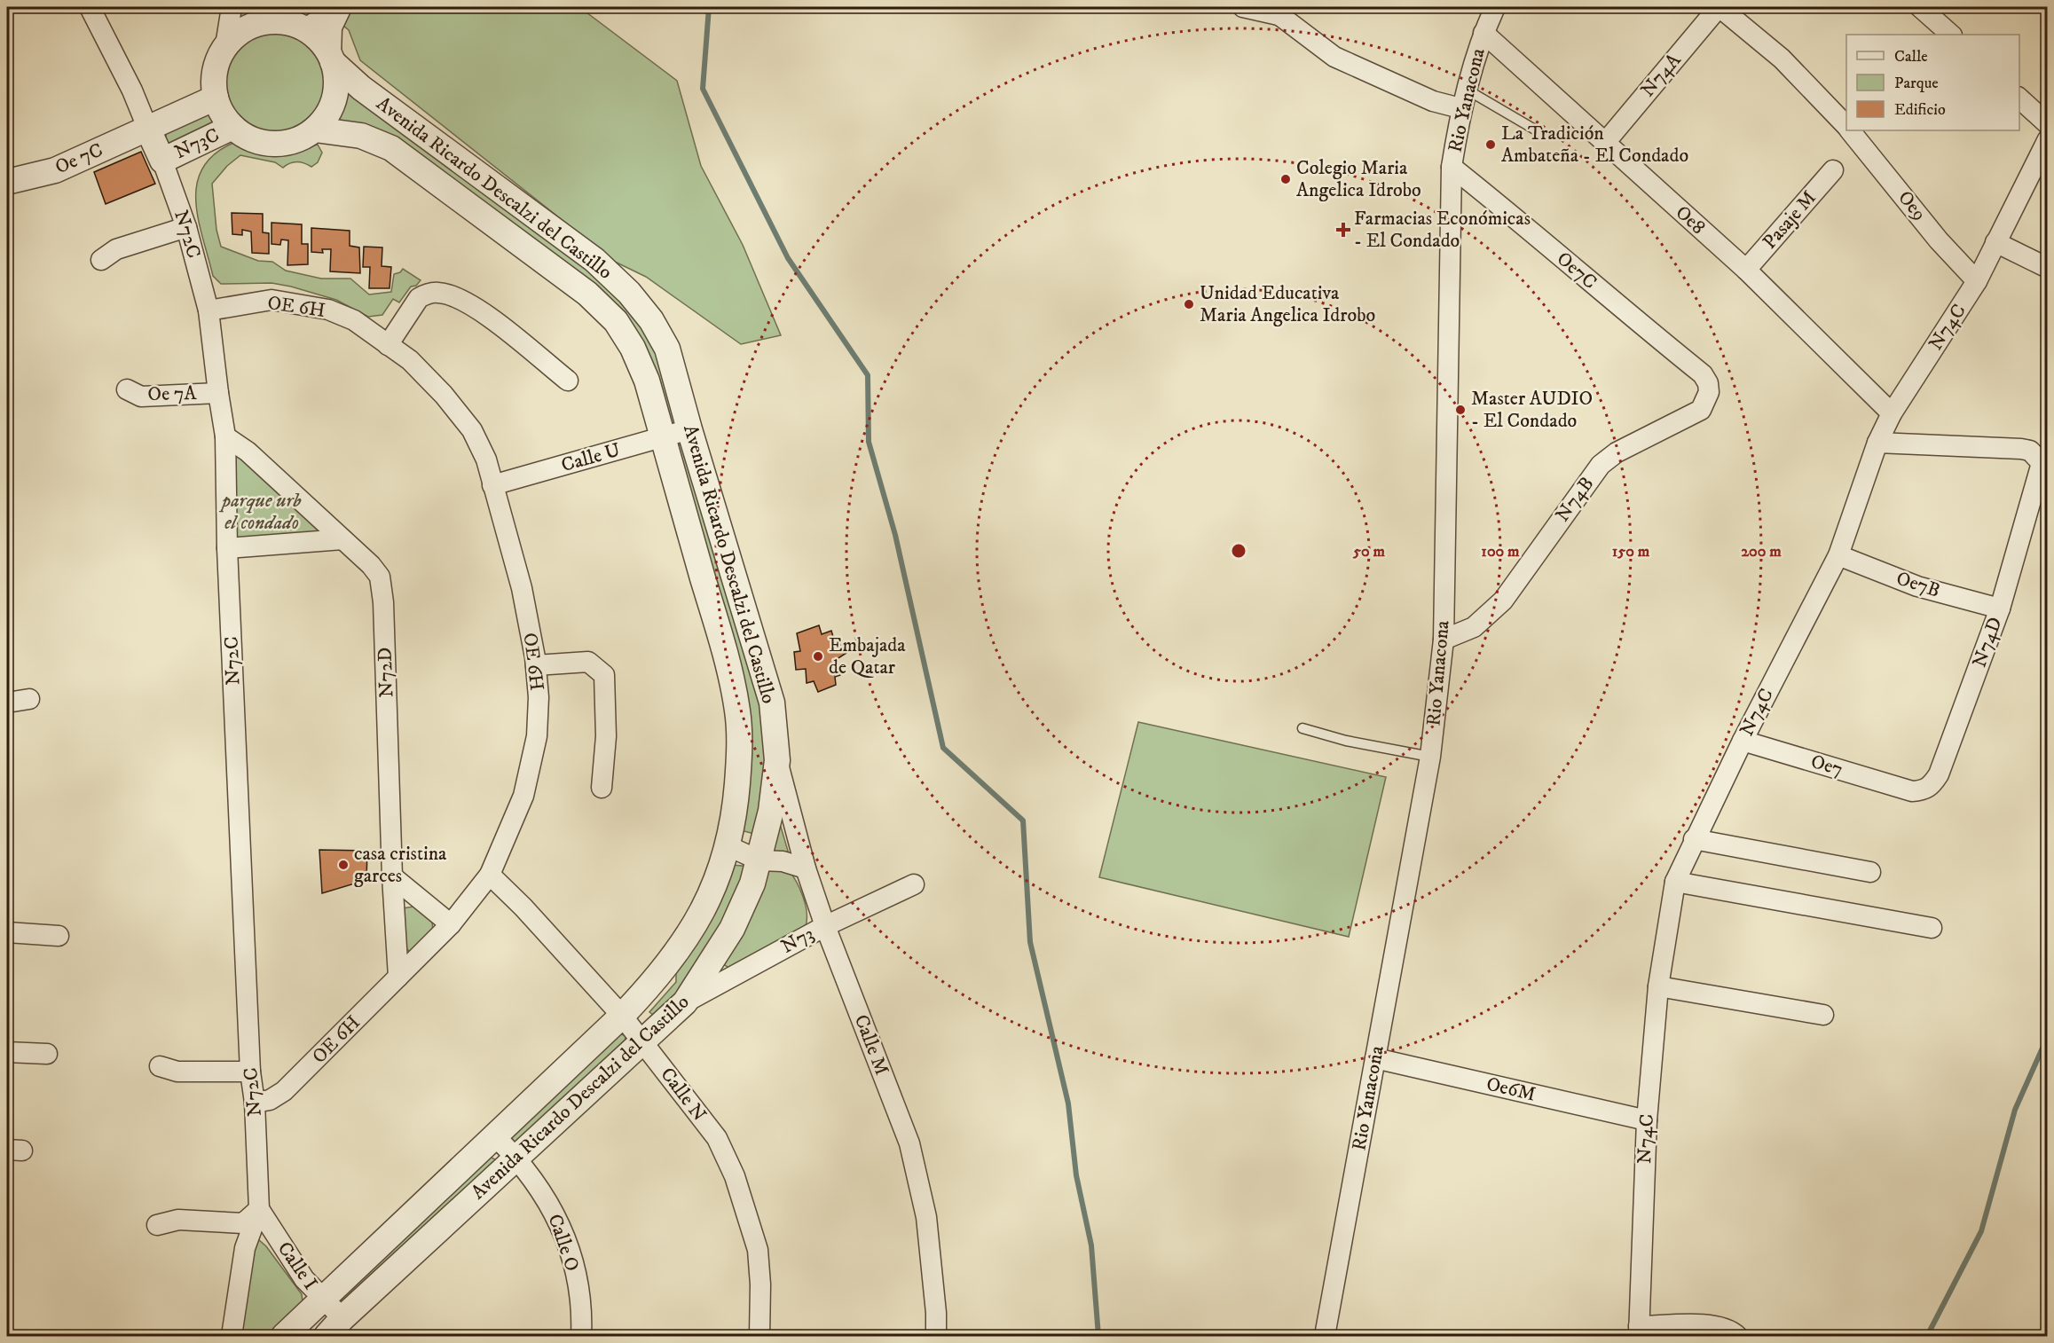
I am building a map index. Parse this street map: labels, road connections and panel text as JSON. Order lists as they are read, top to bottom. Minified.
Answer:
{"streets":{"street":["N74A","Rio Yanacona","N73C","Oe 7C","Avenida Ricardo Descalzi del Castillo","Oe9","Oe8","Pasaje M","N72C","Oe7C","OE 6H","N74C","Oe 7A","Calle U","N74B","Oe7B","N74D","N72D","Oe7","N73","Calle M","Oe6M","Calle N","Calle O","Calle I"]},"crossings":[["N74A","Oe9"],["N74A","Oe8"],["Rio Yanacona","Oe8"],["Rio Yanacona","Oe7C"],["Rio Yanacona","N74B"],["Rio Yanacona","Oe6M"],["N73C","Oe 7C"],["N73C","Avenida Ricardo Descalzi del Castillo"],["N73C","N72C"],["Oe 7C","N72C"],["Avenida Ricardo Descalzi del Castillo","Calle U"],["Avenida Ricardo Descalzi del Castillo","N73"],["Avenida Ricardo Descalzi del Castillo","Calle M"],["Avenida Ricardo Descalzi del Castillo","Calle N"],["Avenida Ricardo Descalzi del Castillo","Calle O"],["Avenida Ricardo Descalzi del Castillo","Calle I"],["Oe9","N74C"],["Oe8","Pasaje M"],["Oe8","N74C"],["N72C","OE 6H"],["N72C","Oe 7A"],["N72C","N72D"],["N72C","Calle I"],["Oe7C","N74B"],["OE 6H","Calle U"],["OE 6H","N72D"],["OE 6H","Calle N"],["N74C","Oe7B"],["N74C","N74D"],["N74C","Oe7"],["N74C","Oe6M"],["Oe7B","N74D"],["N74D","Oe7"],["N73","Calle M"]],"parks":["parque urb el condado"],"places":{"other":["La Tradición Ambateña - El Condado","Colegio Maria Angelica Idrobo","Unidad Educativa Maria Angelica Idrobo","Master AUDIO - El Condado","Embajada de Qatar","casa cristina garces"],"health":["Farmacias Económicas - El Condado"]},"legend":["Calle","Parque","Edificio"],"rings":["50 m","100 m","150 m","200 m"]}
